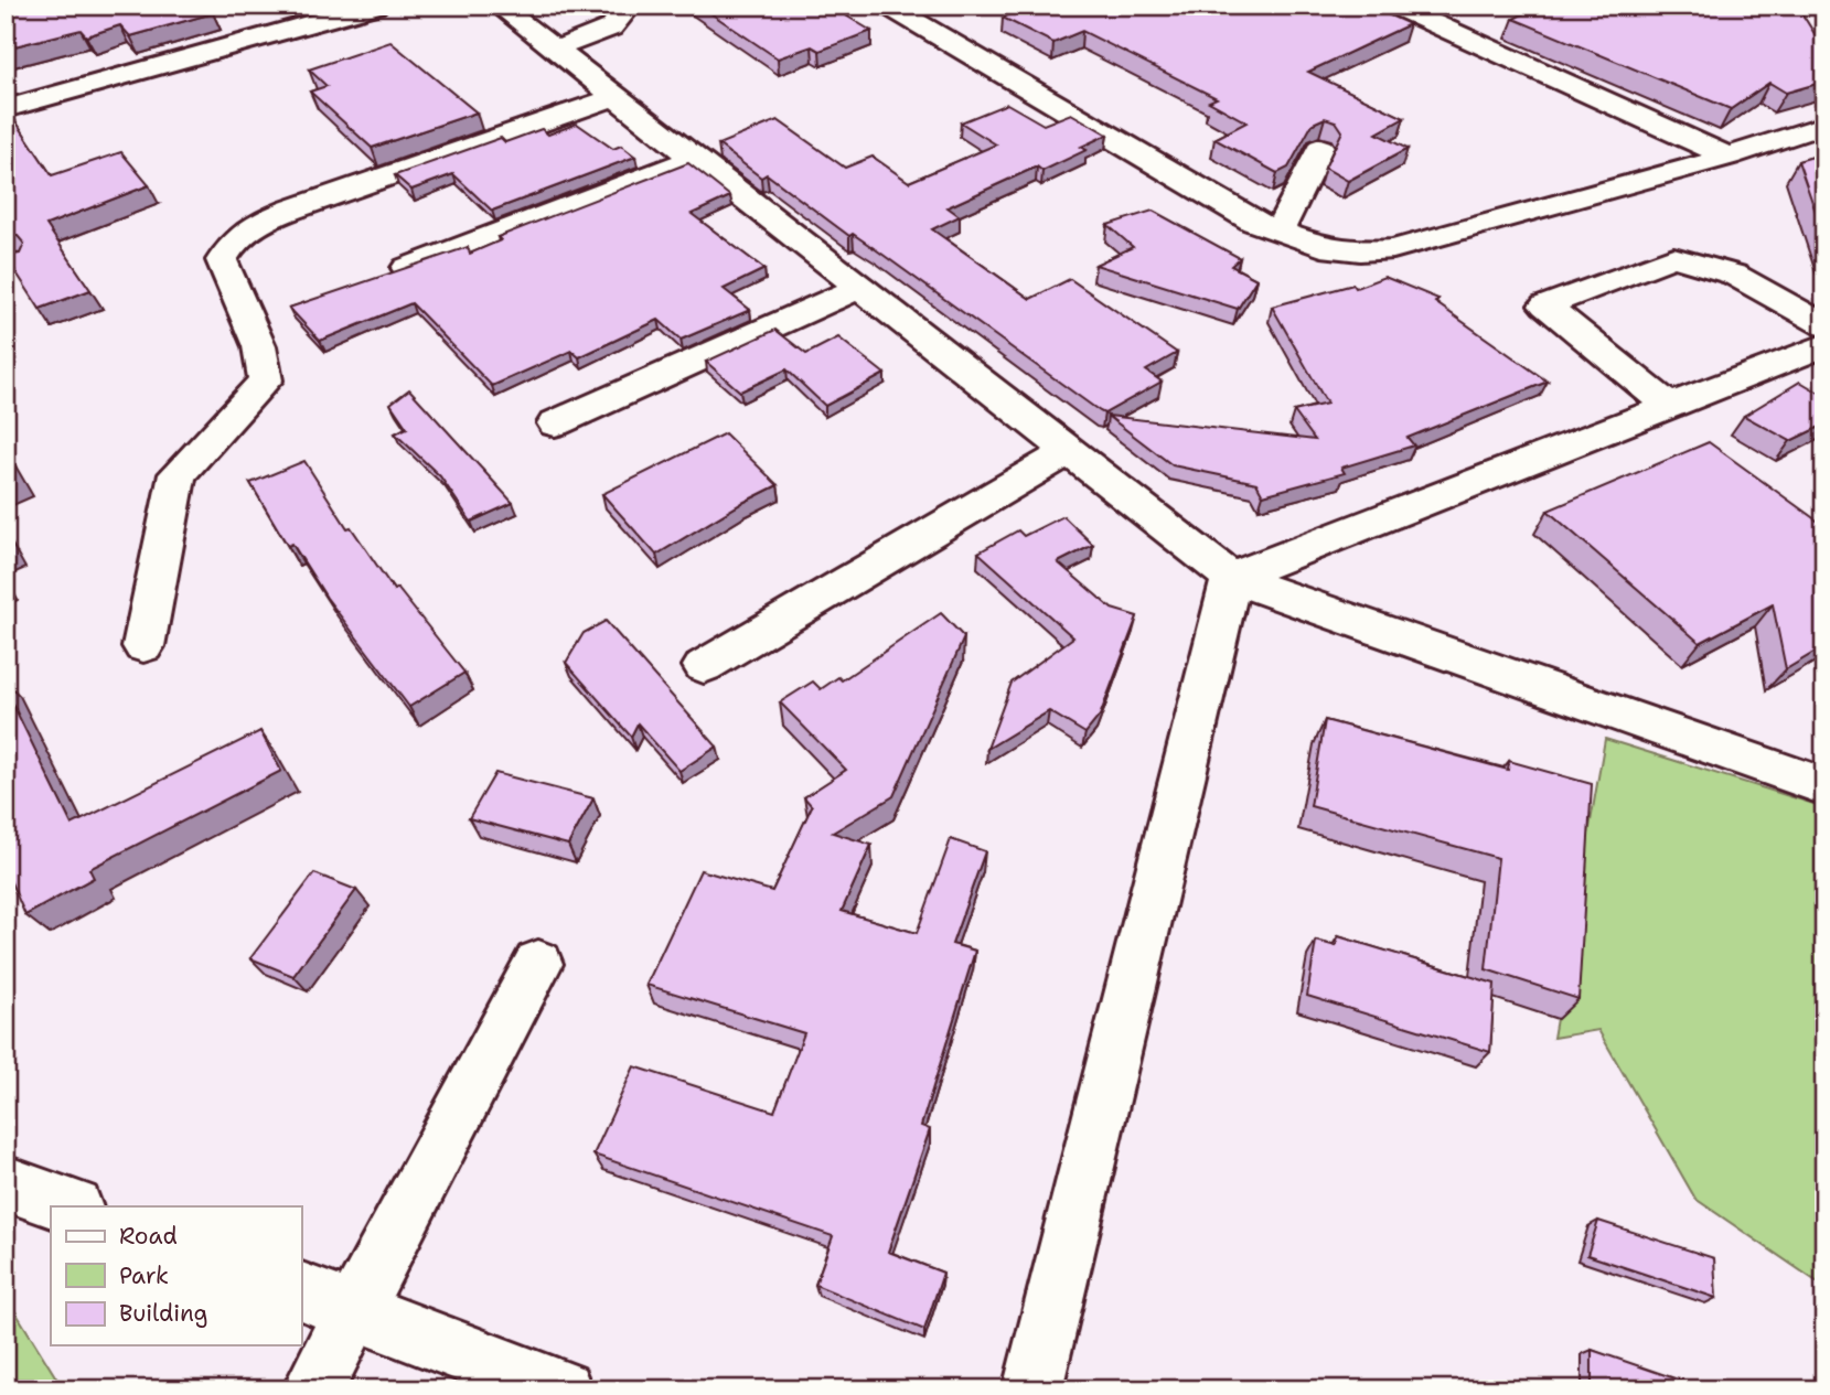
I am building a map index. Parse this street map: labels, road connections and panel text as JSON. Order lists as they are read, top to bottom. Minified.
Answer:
{"legend":["Road","Park","Building"]}
